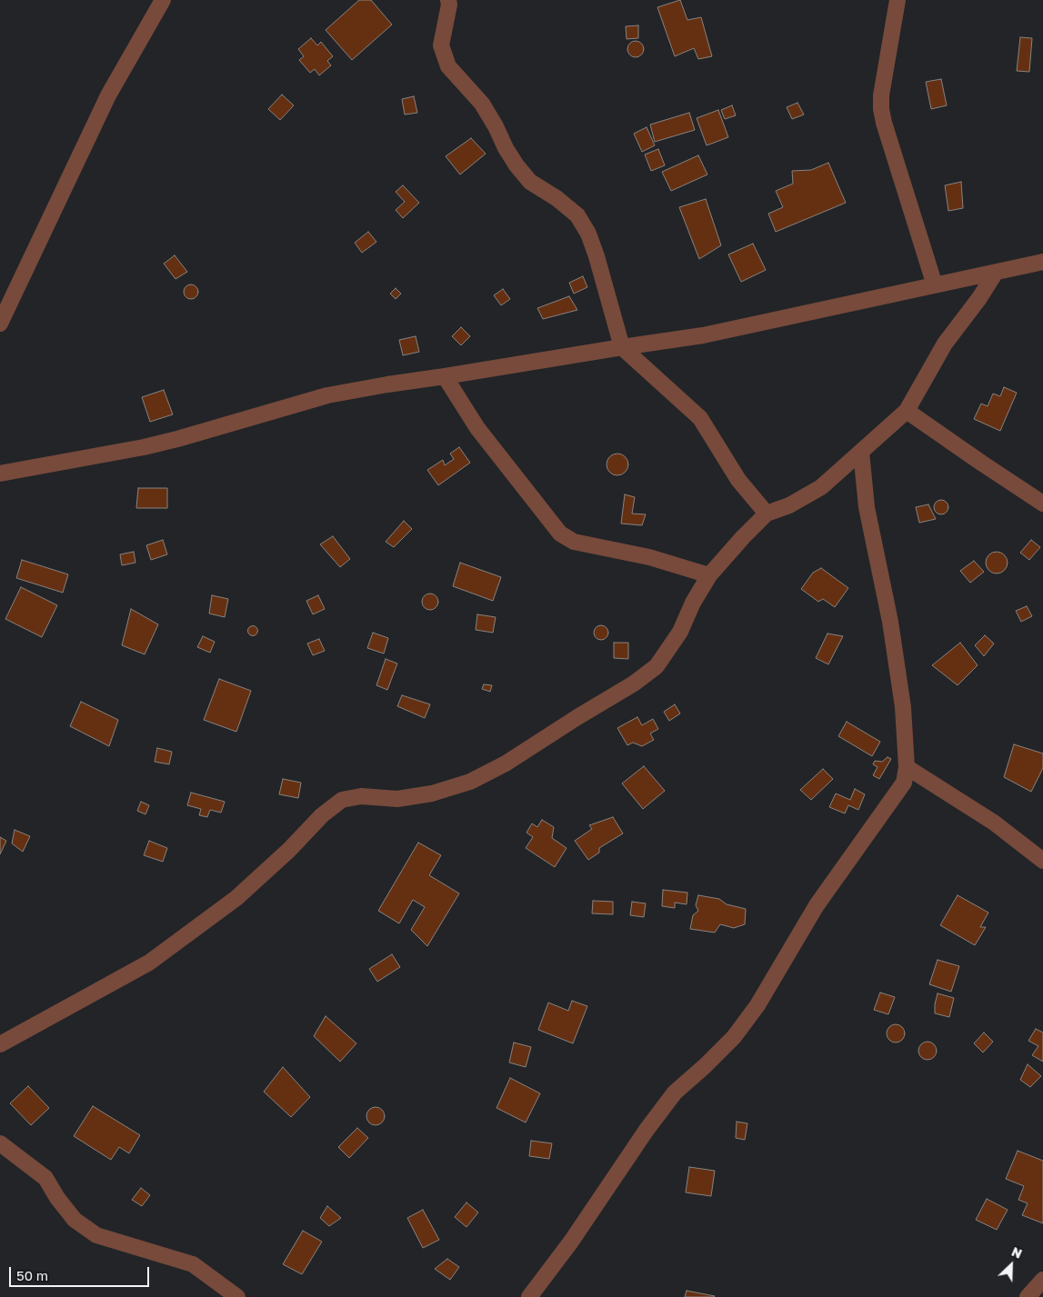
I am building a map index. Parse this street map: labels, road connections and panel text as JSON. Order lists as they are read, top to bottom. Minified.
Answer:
{"scale_bar":"50 m","north":"top right"}
